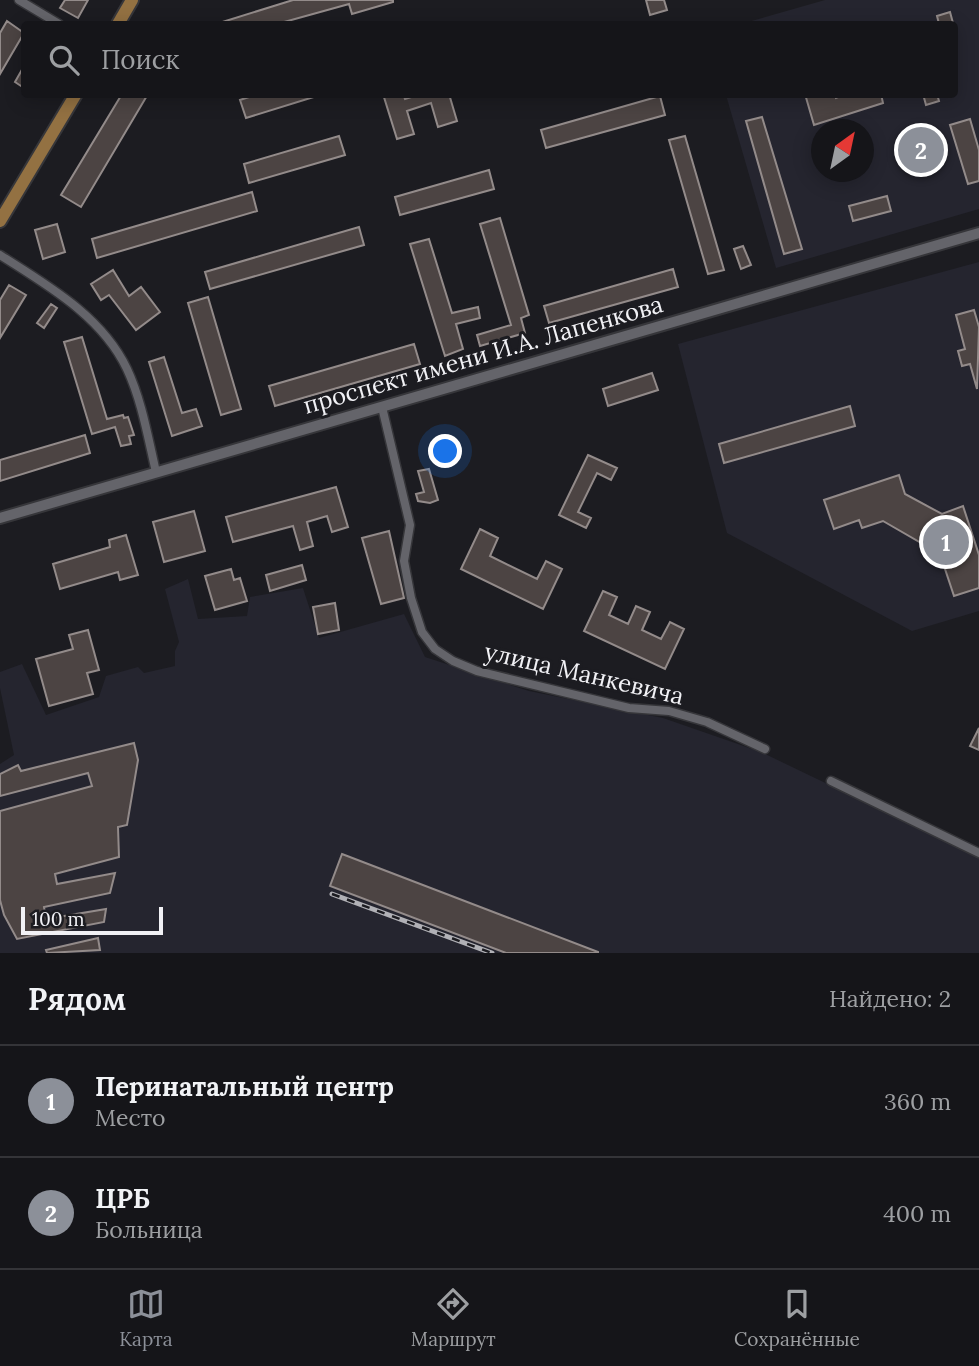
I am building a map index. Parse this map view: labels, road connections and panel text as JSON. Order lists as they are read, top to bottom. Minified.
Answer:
{"streets":{"main road":["проспект имени И.А. Лапенкова"],"street":["улица Манкевича"]},"crossings":[["проспект имени И.А. Лапенкова","улица Манкевича"]],"scale_bar":"100 m","north":"top right","page":{"search":"Поиск","pins":["2","1"],"scale":"100 m","heading":["Рядом","Найдено: 2"],"list":[{"mark":"1","name":"Перинатальный центр","note":"Место","value":"360 m"},{"mark":"2","name":"ЦРБ","note":"Больница","value":"400 m"}],"nav":["Карта","Маршрут","Сохранённые"]}}
